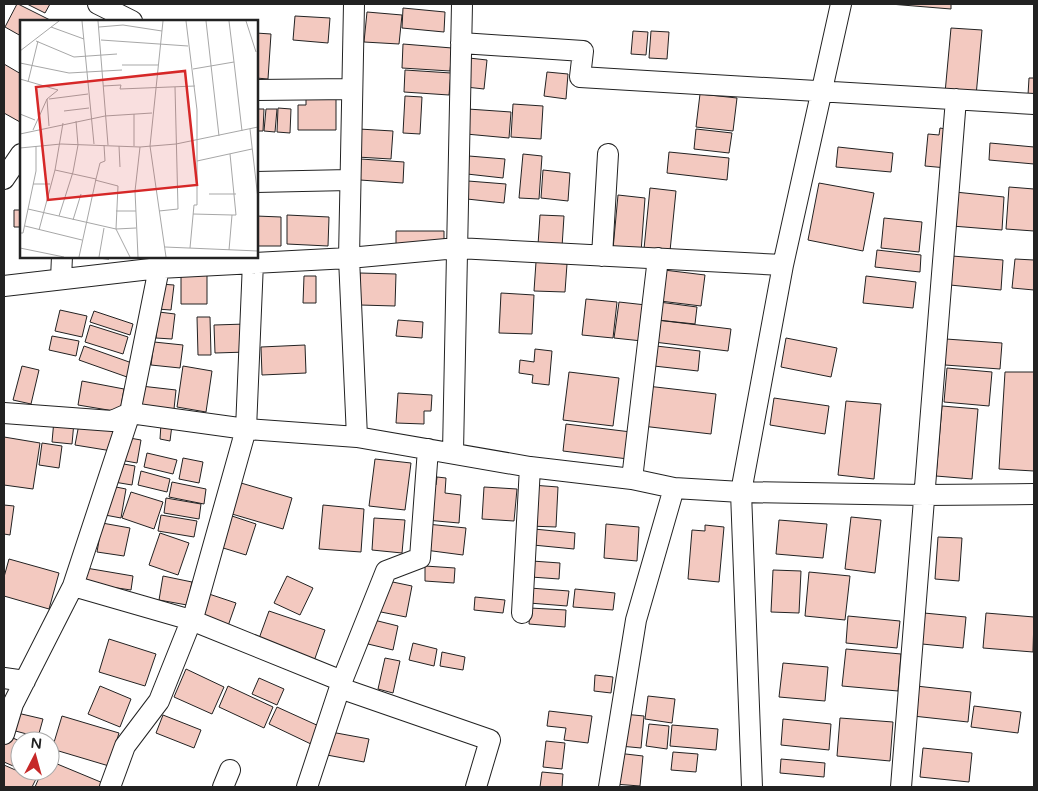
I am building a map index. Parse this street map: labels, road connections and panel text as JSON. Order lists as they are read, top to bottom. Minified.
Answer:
{"north":"top"}
